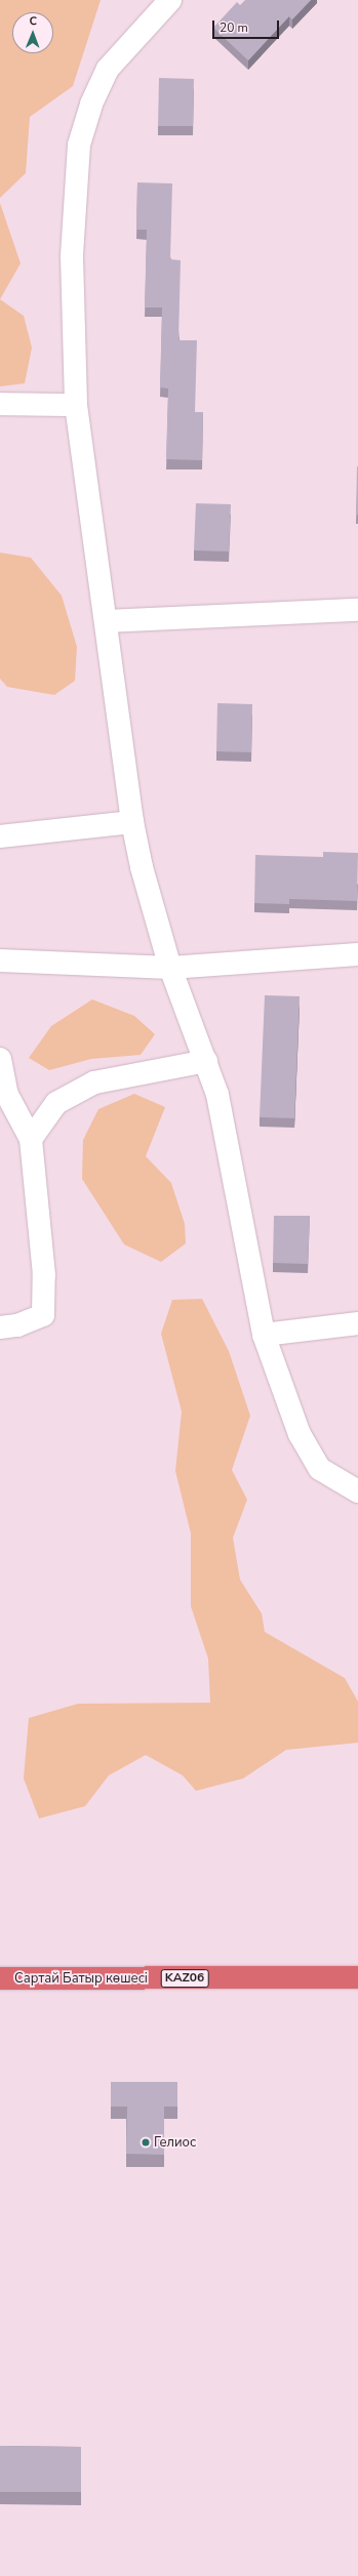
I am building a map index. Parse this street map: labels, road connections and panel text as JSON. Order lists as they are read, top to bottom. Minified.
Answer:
{"streets":{"highway":["Сартай Батыр көшесі","KАZ06"]},"places":["Гелиос"],"scale_bar":"20 m","north":"top"}
